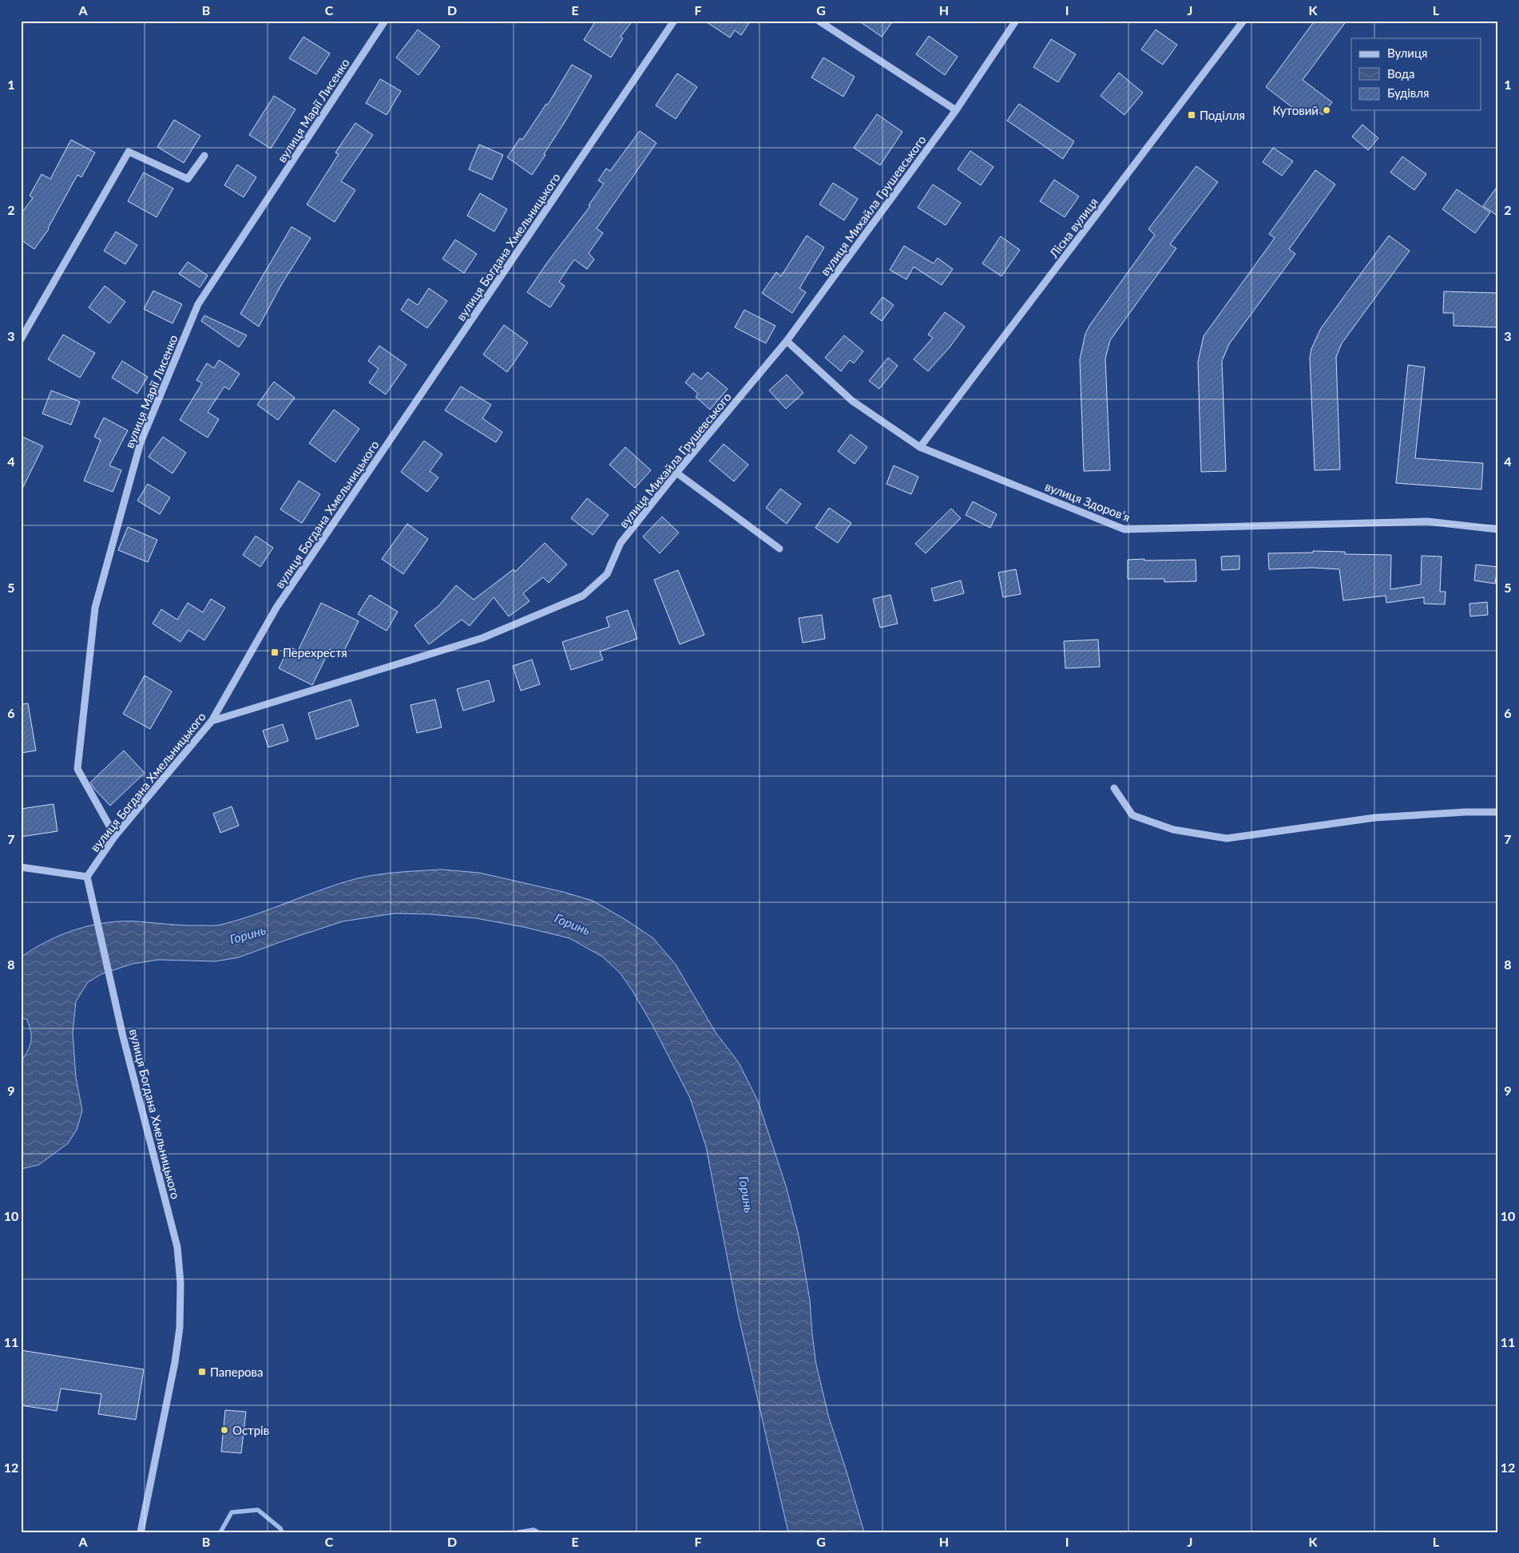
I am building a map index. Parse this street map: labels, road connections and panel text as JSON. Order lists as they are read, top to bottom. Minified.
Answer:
{"streets":{"street":["вулиця Марії Лисенко","вулиця Михайла Грушевського","Лісна вулиця","вулиця Богдана Хмельницького","вулиця Здоровʼя"]},"crossings":[["вулиця Марії Лисенко","вулиця Богдана Хмельницького"],["вулиця Михайла Грушевського","вулиця Богдана Хмельницького"],["вулиця Михайла Грушевського","вулиця Здоровʼя"],["Лісна вулиця","вулиця Здоровʼя"]],"water":["Горинь"],"places":{"other":["Кутовий","Острів"],"transit":["Поділля","Перехрестя","Паперова"]},"legend":["Вулиця","Вода","Будівля"],"grid":{"columns":["A","B","C","D","E","F","G","H","I","J","K","L"],"rows":["1","2","3","4","5","6","7","8","9","10","11","12"]}}
